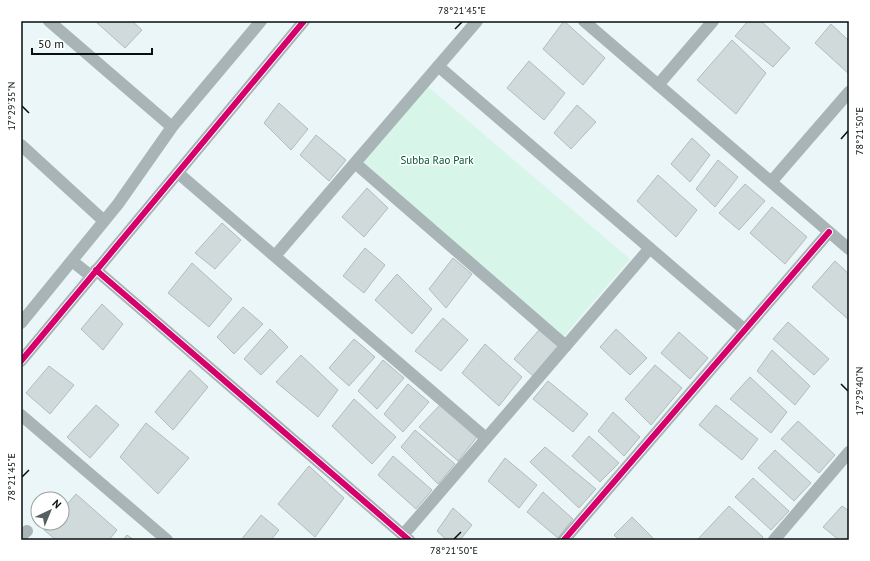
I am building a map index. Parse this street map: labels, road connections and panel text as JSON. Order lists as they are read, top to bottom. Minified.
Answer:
{"parks":["Subba Rao Park"],"scale_bar":"50 m","north":"top right","coordinates":["78°21'45\"E","17°29'35\"N","78°21'50\"E","17°29'40\"N"]}
